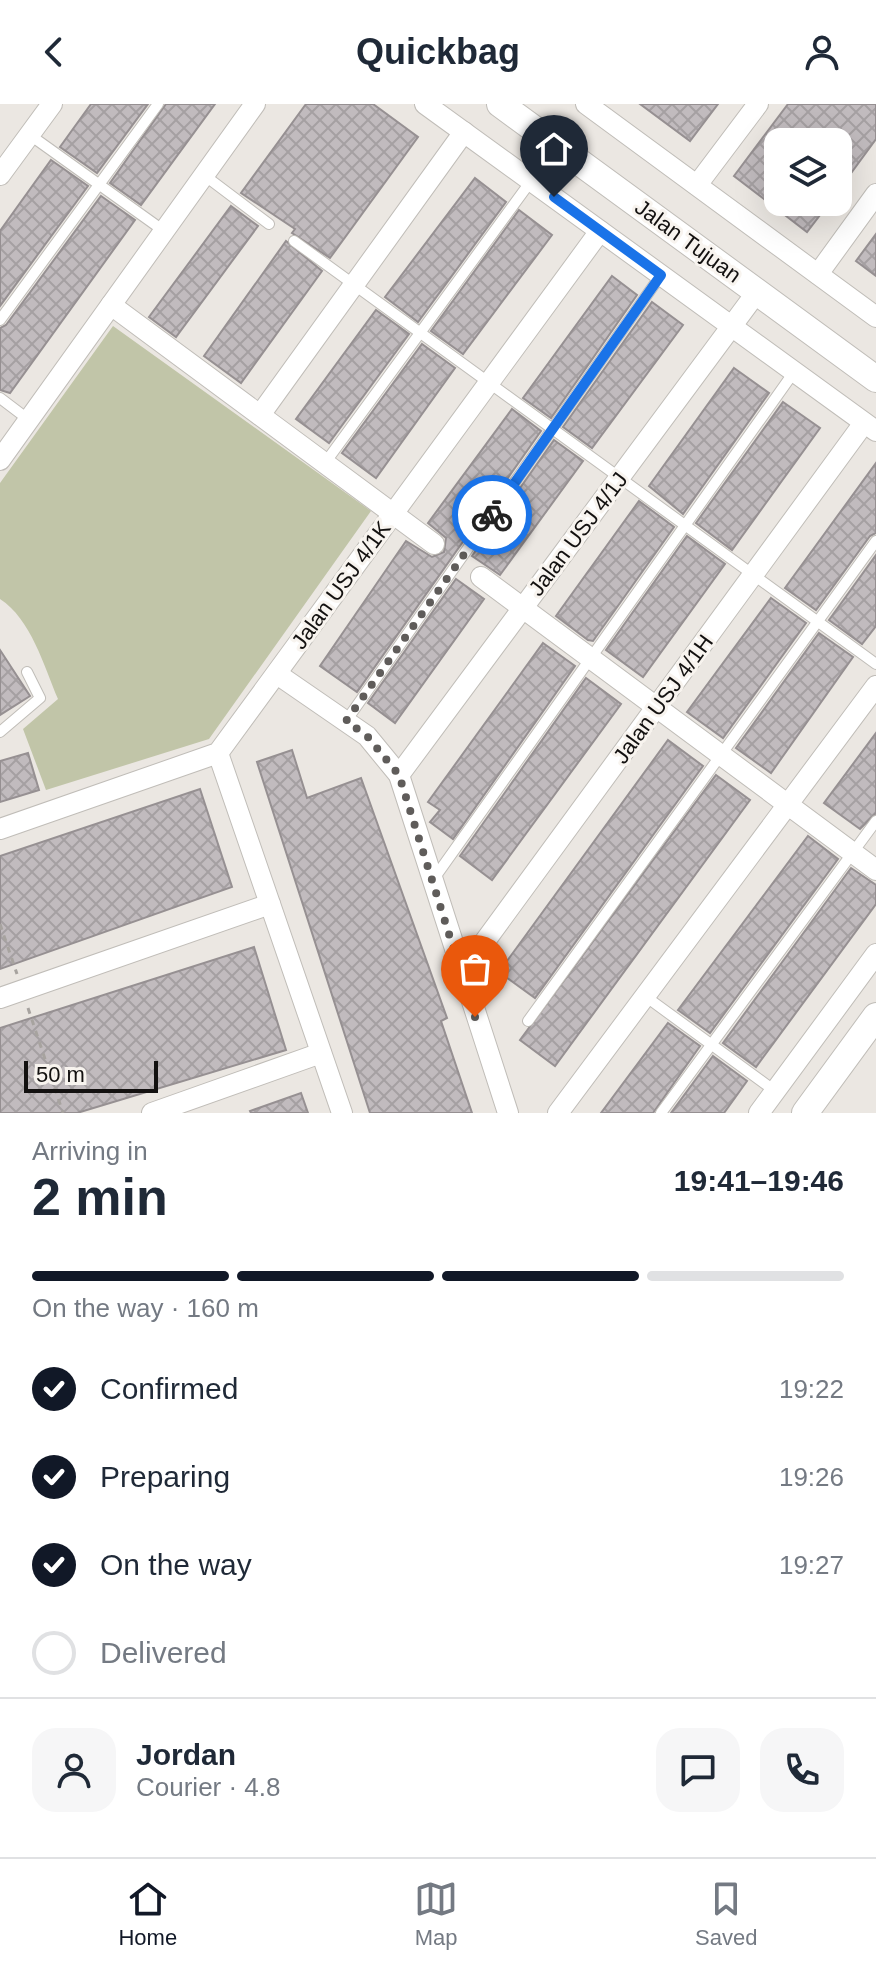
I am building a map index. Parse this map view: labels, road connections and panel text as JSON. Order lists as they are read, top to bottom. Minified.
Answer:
{"streets":{"street":["Jalan Tujuan","Jalan USJ 4/1J","Jalan USJ 4/1K","Jalan USJ 4/1H"]},"crossings":[["Jalan Tujuan","Jalan USJ 4/1J"]],"scale_bar":"50 m","page":{"header":"Quickbag","scale":"50 m","heading":["2 min","Arriving in","19:41–19:46"],"panel":["Jordan","Courier · 4.8"],"bar":"On the way · 160 m","list":[["Confirmed","19:22"],["Preparing","19:26"],["On the way","19:27"],"Delivered"],"tabs":["Home","Map","Saved"]}}
